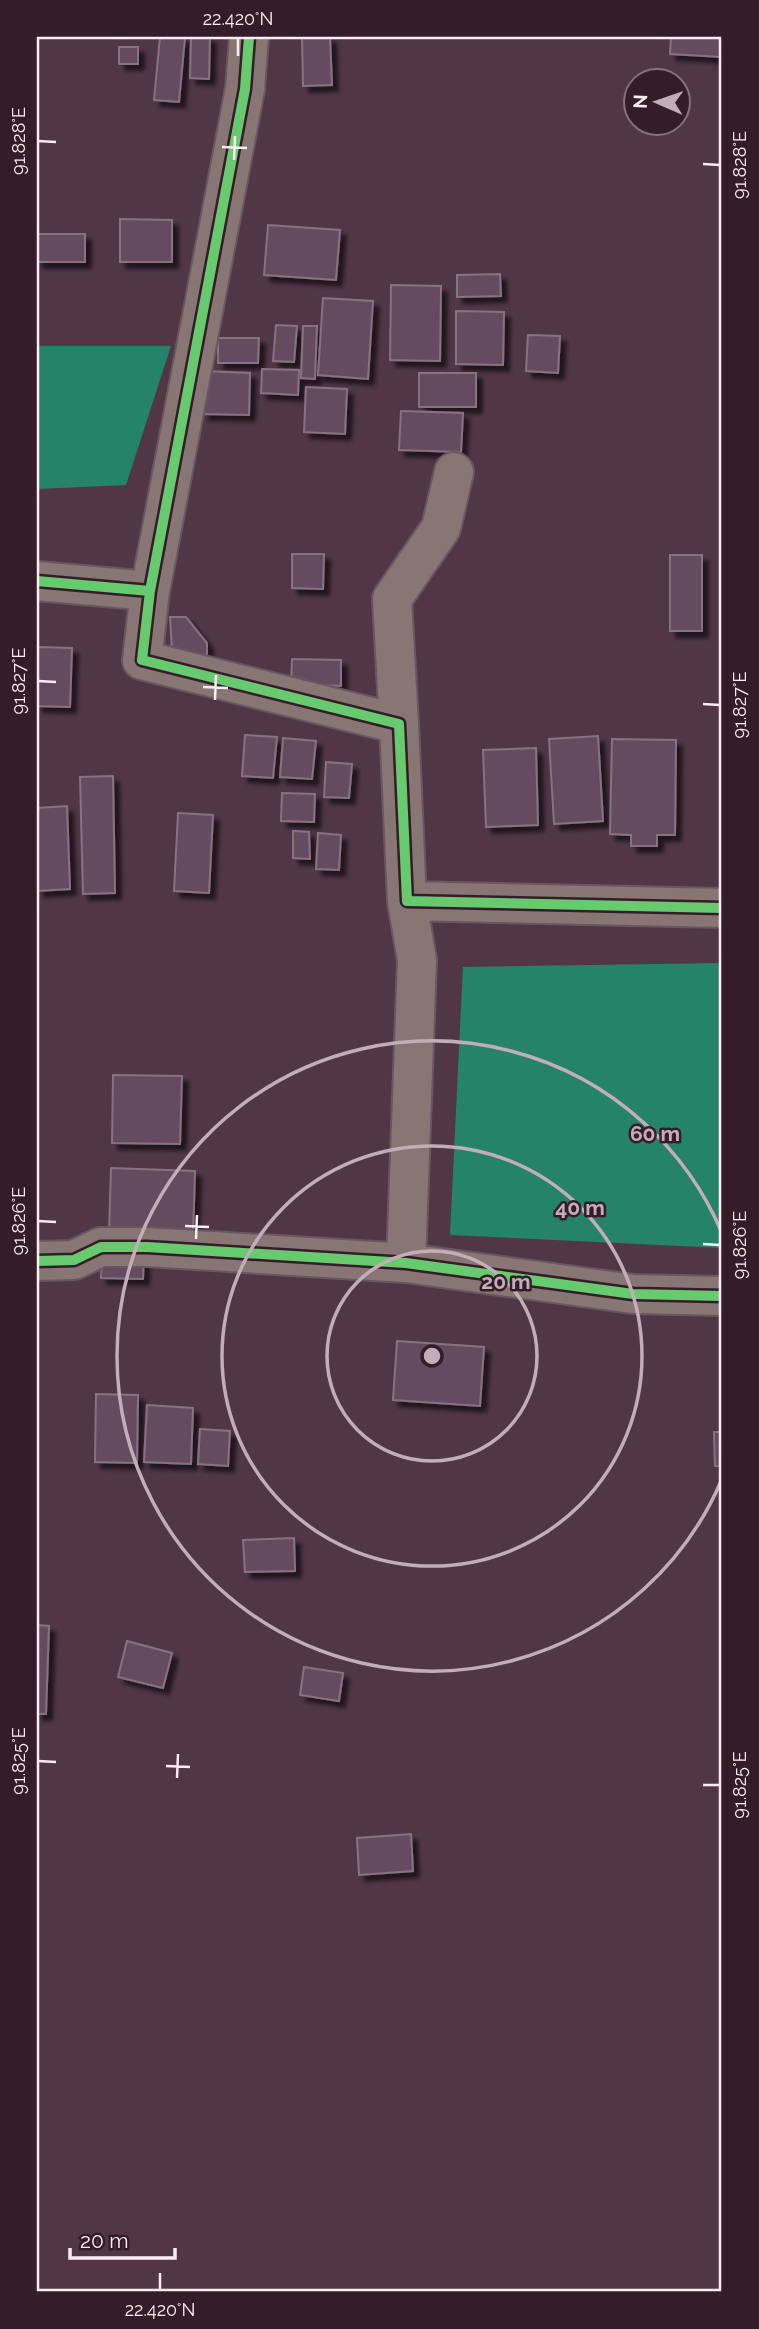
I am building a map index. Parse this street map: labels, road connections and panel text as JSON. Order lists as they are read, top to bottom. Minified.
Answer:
{"scale_bar":"20 m","north":"left","coordinates":["22.420°N","91.828°E","91.827°E","91.826°E","91.825°E"],"rings":["60 m","40 m","20 m"]}
